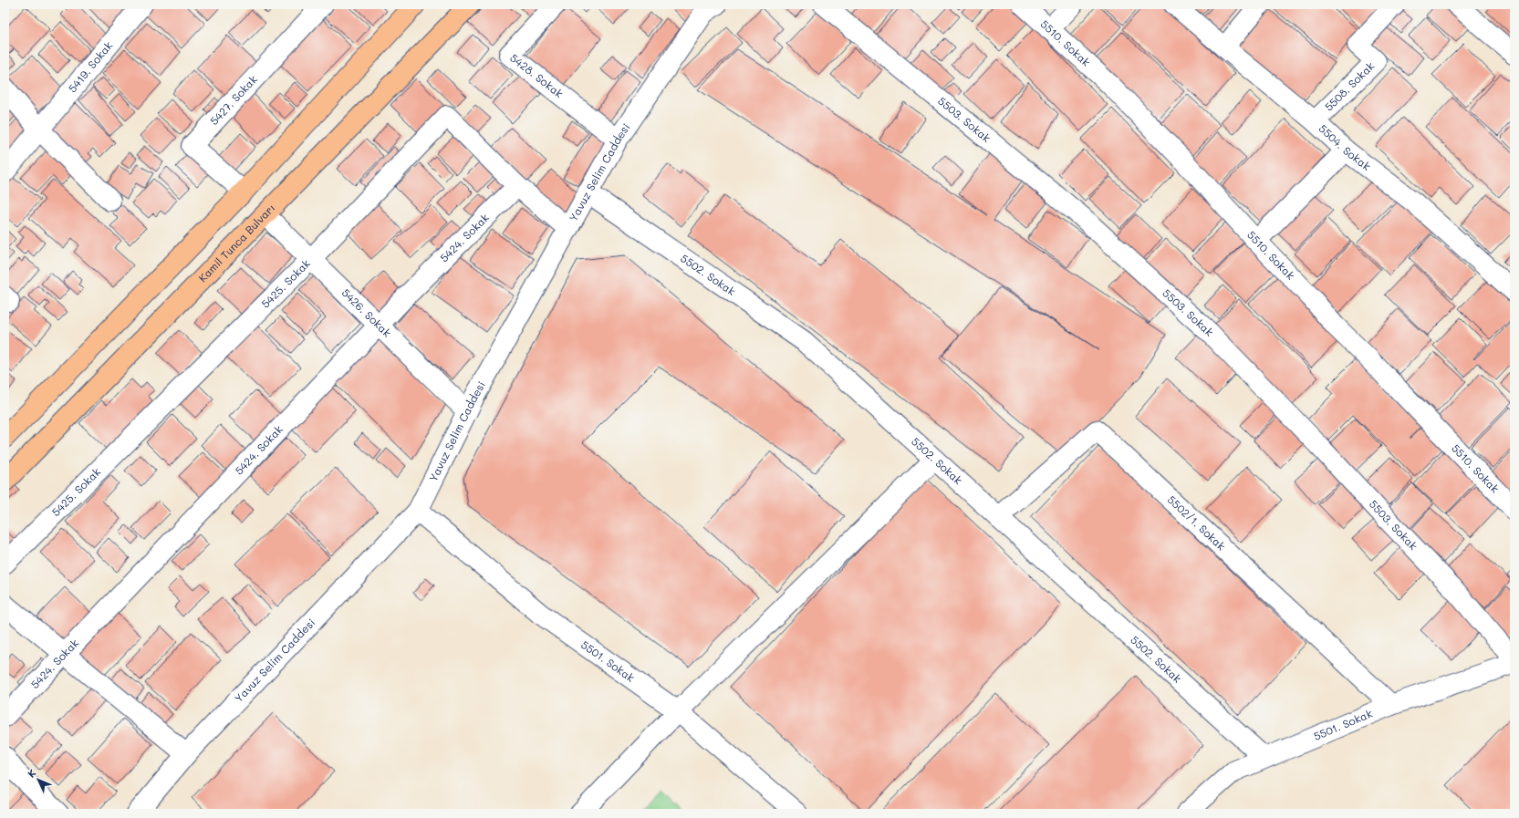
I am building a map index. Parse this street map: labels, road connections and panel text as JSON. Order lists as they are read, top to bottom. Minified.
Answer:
{"streets":{"main road":["Kamil Tunca Bulvarı"],"street":["5510. Sokak","5419. Sokak","5428. Sokak","5508. Sokak","5427. Sokak","5503. Sokak","5504. Sokak","Yavuz Selim Caddesi","5424. Sokak","5502. Sokak","5425. Sokak","5426. Sokak","5502/1. Sokak","5501. Sokak"]},"crossings":[["5428. Sokak","Yavuz Selim Caddesi"],["5508. Sokak","5504. Sokak"],["5503. Sokak","5501. Sokak"],["Yavuz Selim Caddesi","5502. Sokak"],["Yavuz Selim Caddesi","5425. Sokak"],["Yavuz Selim Caddesi","5426. Sokak"],["Yavuz Selim Caddesi","5501. Sokak"],["5424. Sokak","5425. Sokak"],["5424. Sokak","5426. Sokak"],["Kamil Tunca Bulvarı","5426. Sokak"],["5502. Sokak","5502/1. Sokak"],["5502. Sokak","5501. Sokak"],["5425. Sokak","5426. Sokak"],["5502/1. Sokak","5501. Sokak"]],"north":"top left"}
